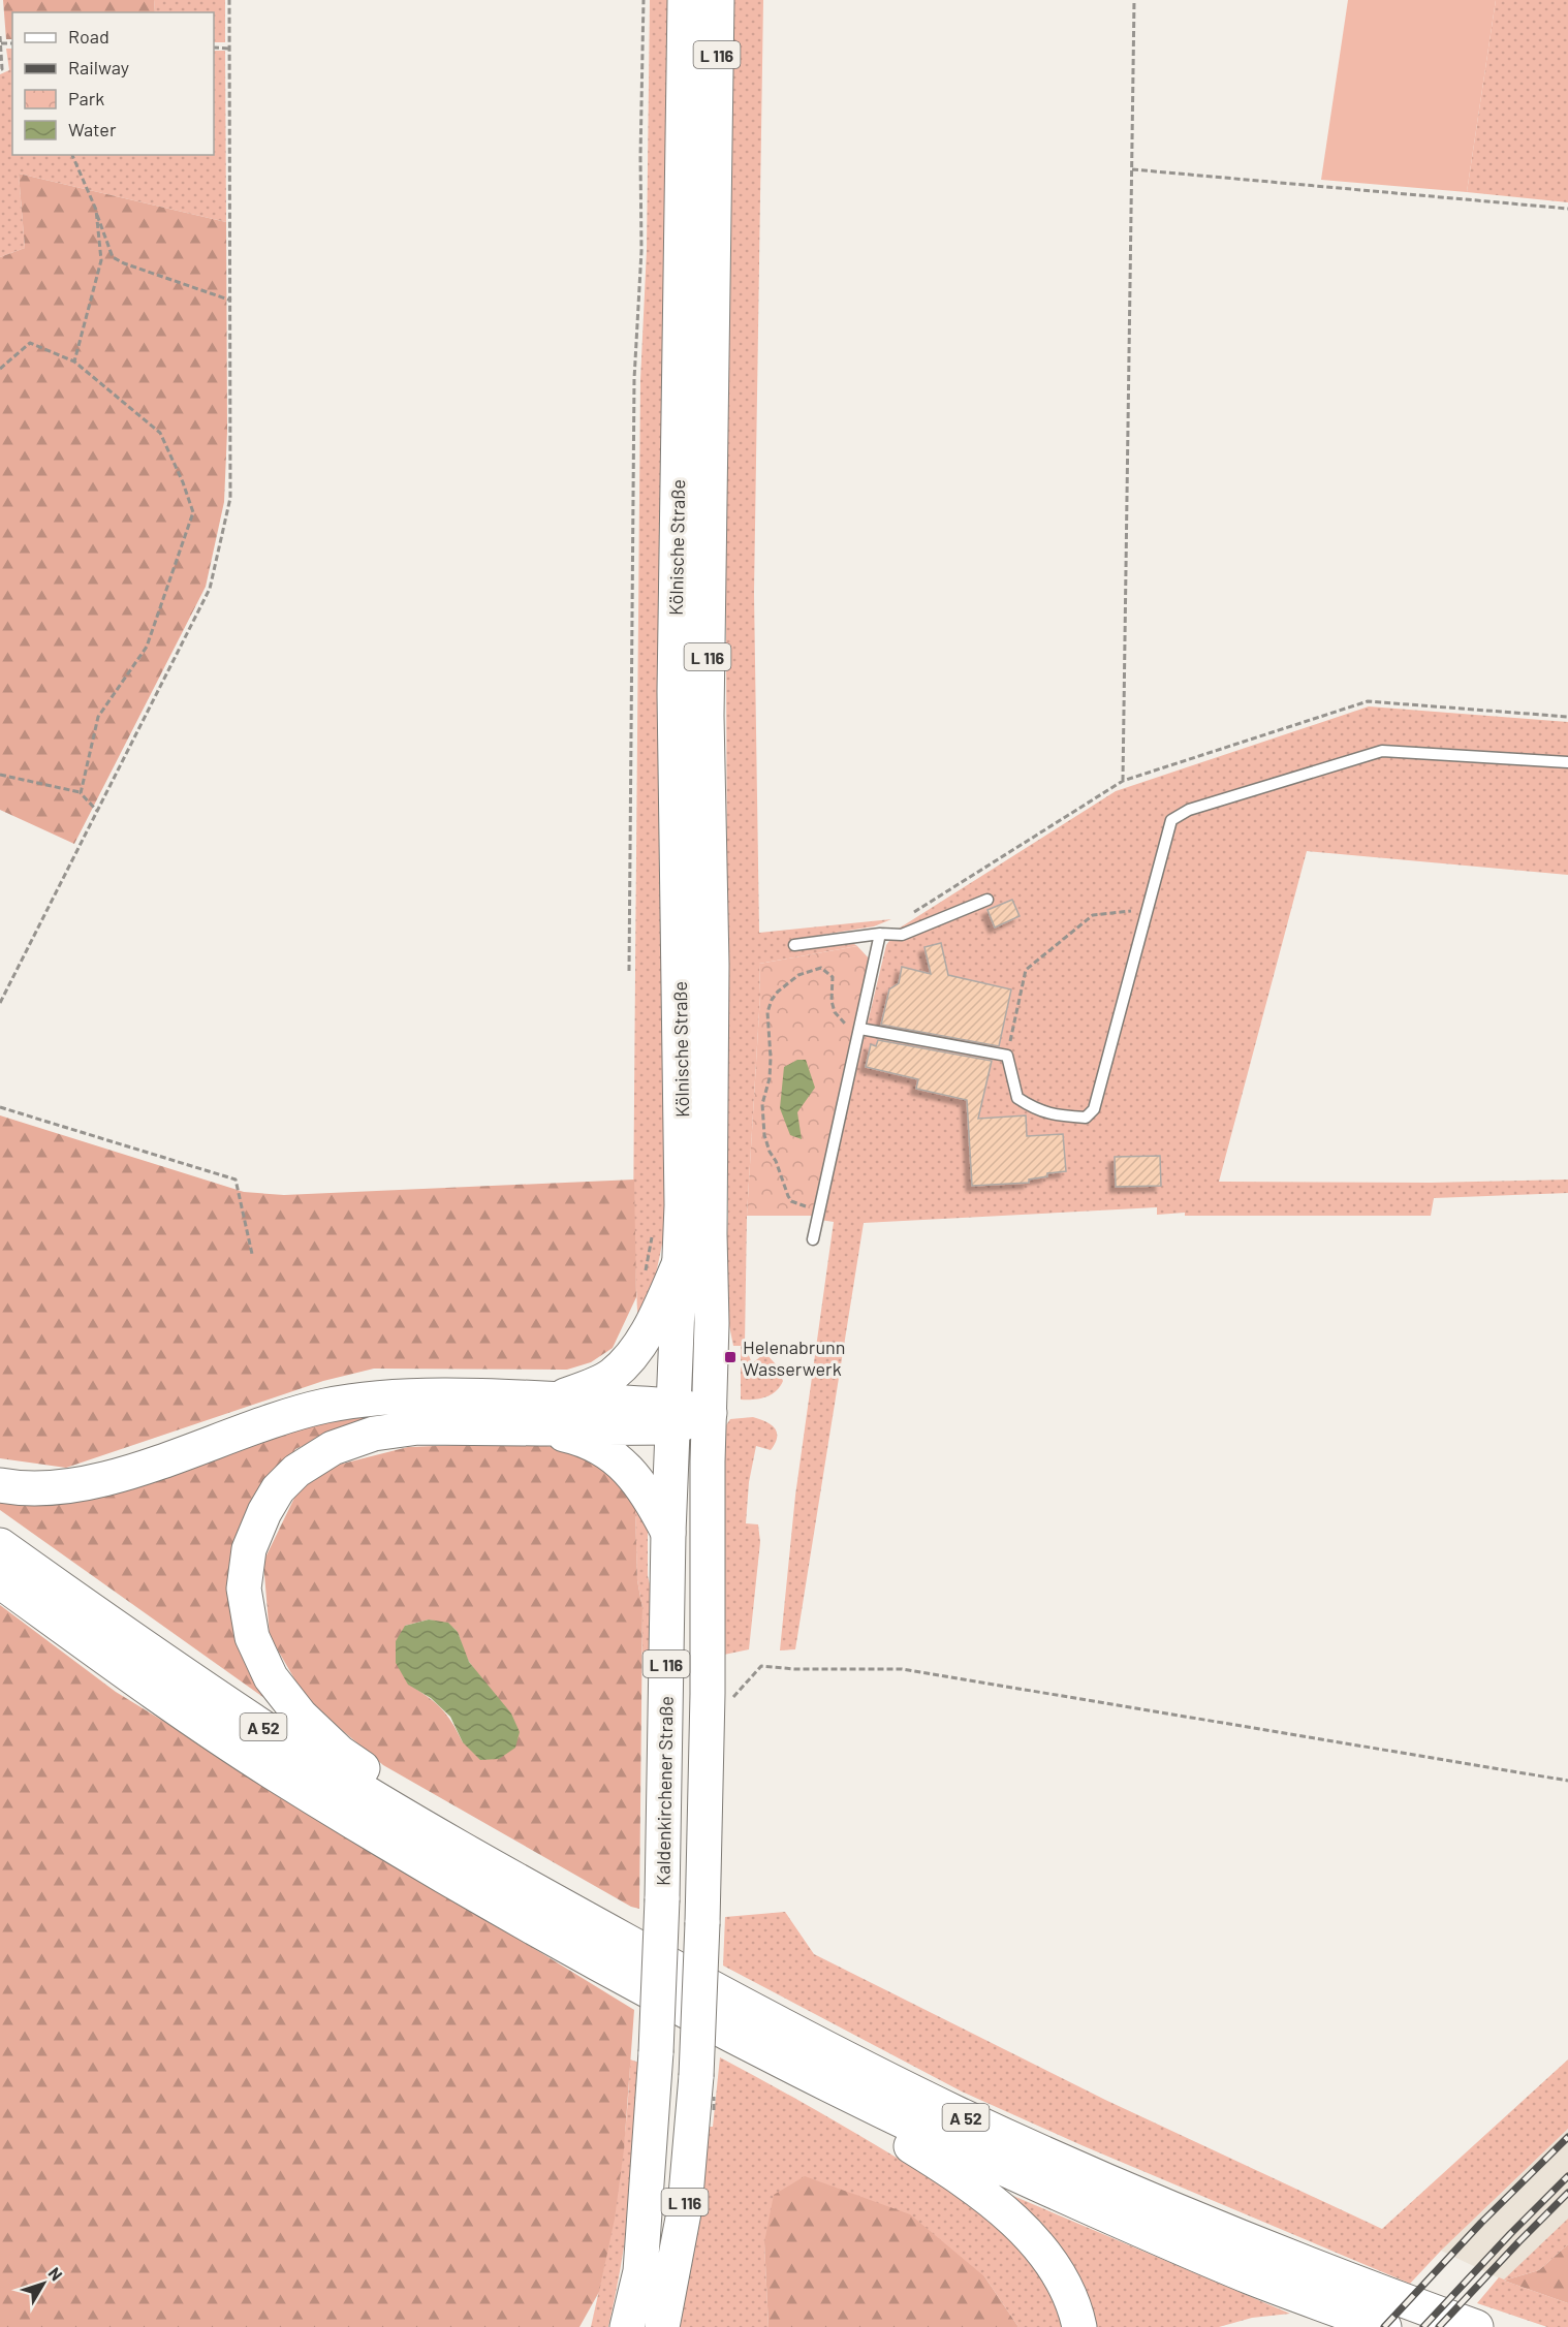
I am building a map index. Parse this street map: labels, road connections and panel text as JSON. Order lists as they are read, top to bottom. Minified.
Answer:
{"streets":{"main road":["L 116","Kölnische Straße","A 52","Kaldenkirchener Straße"]},"crossings":[["L 116","Kölnische Straße"],["L 116","Kaldenkirchener Straße"],["Kölnische Straße","Kaldenkirchener Straße"]],"places":{"transit":["Helenabrunn Wasserwerk"]},"legend":["Road","Railway","Park","Water"],"north":"top right"}
